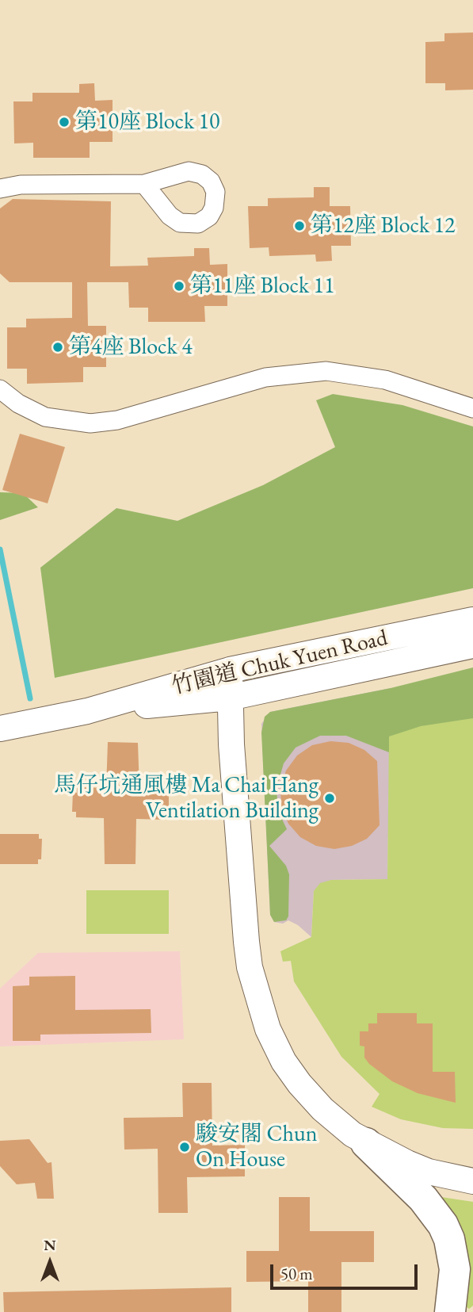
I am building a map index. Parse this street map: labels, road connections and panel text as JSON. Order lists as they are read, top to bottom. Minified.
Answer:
{"streets":{"main road":["竹園道 Chuk Yuen Road"]},"places":["第10座 Block 10","第12座 Block 12","第11座 Block 11","第4座 Block 4","馬仔坑通風樓 Ma Chai Hang Ventilation Building","駿安閣 Chun On House"],"scale_bar":"50 m","north":"top"}
